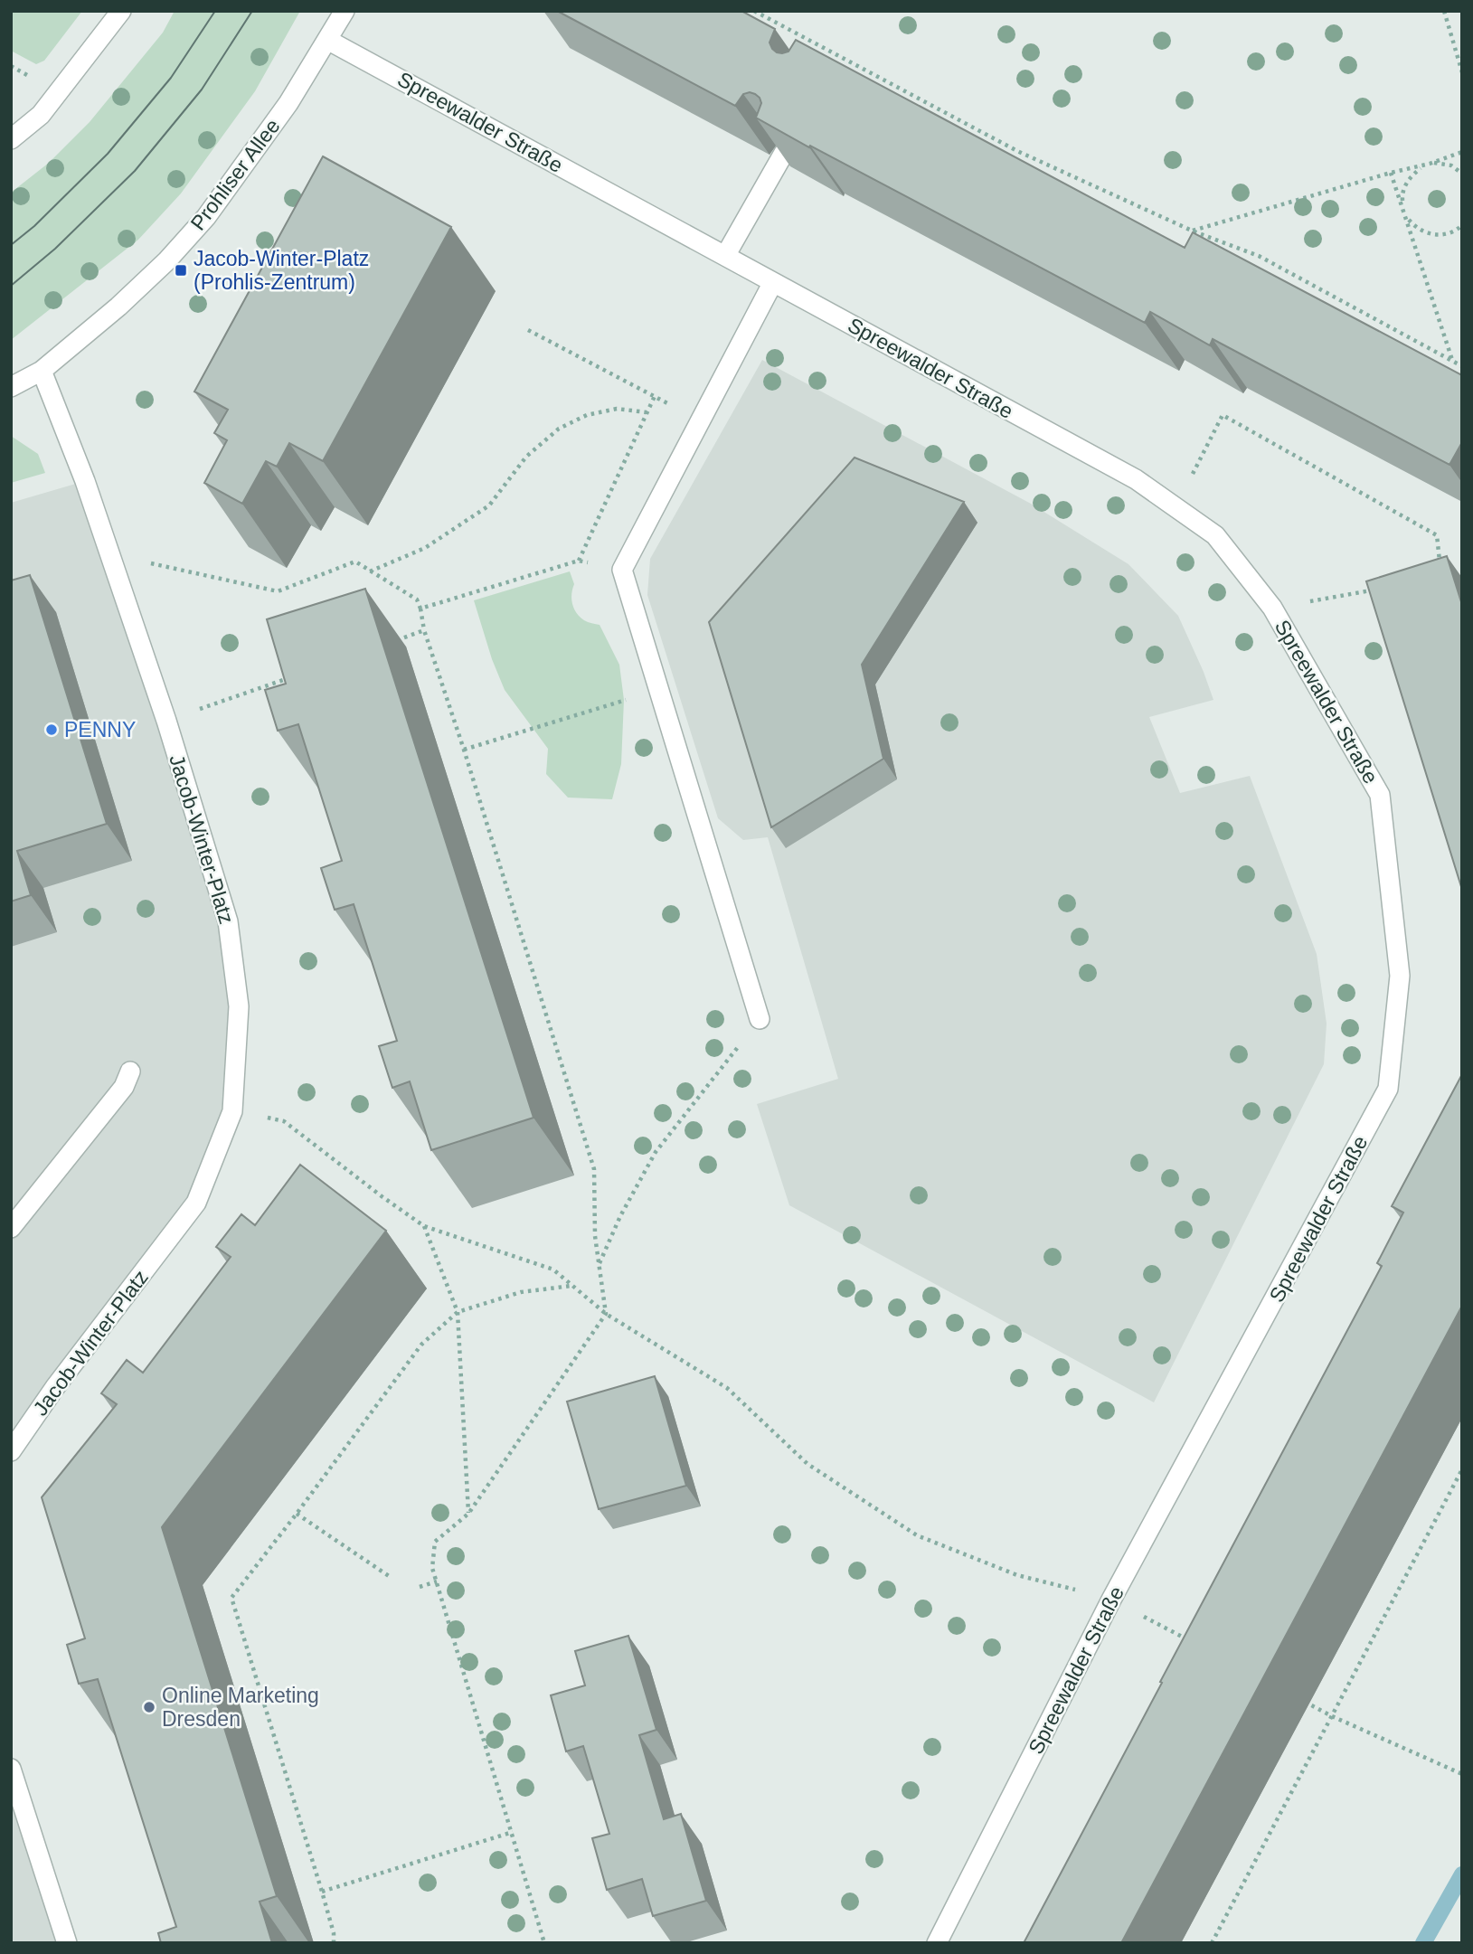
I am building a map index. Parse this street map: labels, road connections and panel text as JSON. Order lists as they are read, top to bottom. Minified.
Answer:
{"streets":{"street":["Spreewalder Straße","Prohliser Allee","Jacob-Winter-Platz"]},"crossings":[["Spreewalder Straße","Prohliser Allee"],["Prohliser Allee","Jacob-Winter-Platz"]],"places":{"transit":["Jacob-Winter-Platz (Prohlis-Zentrum)"],"other":["PENNY","Online Marketing Dresden"]}}
